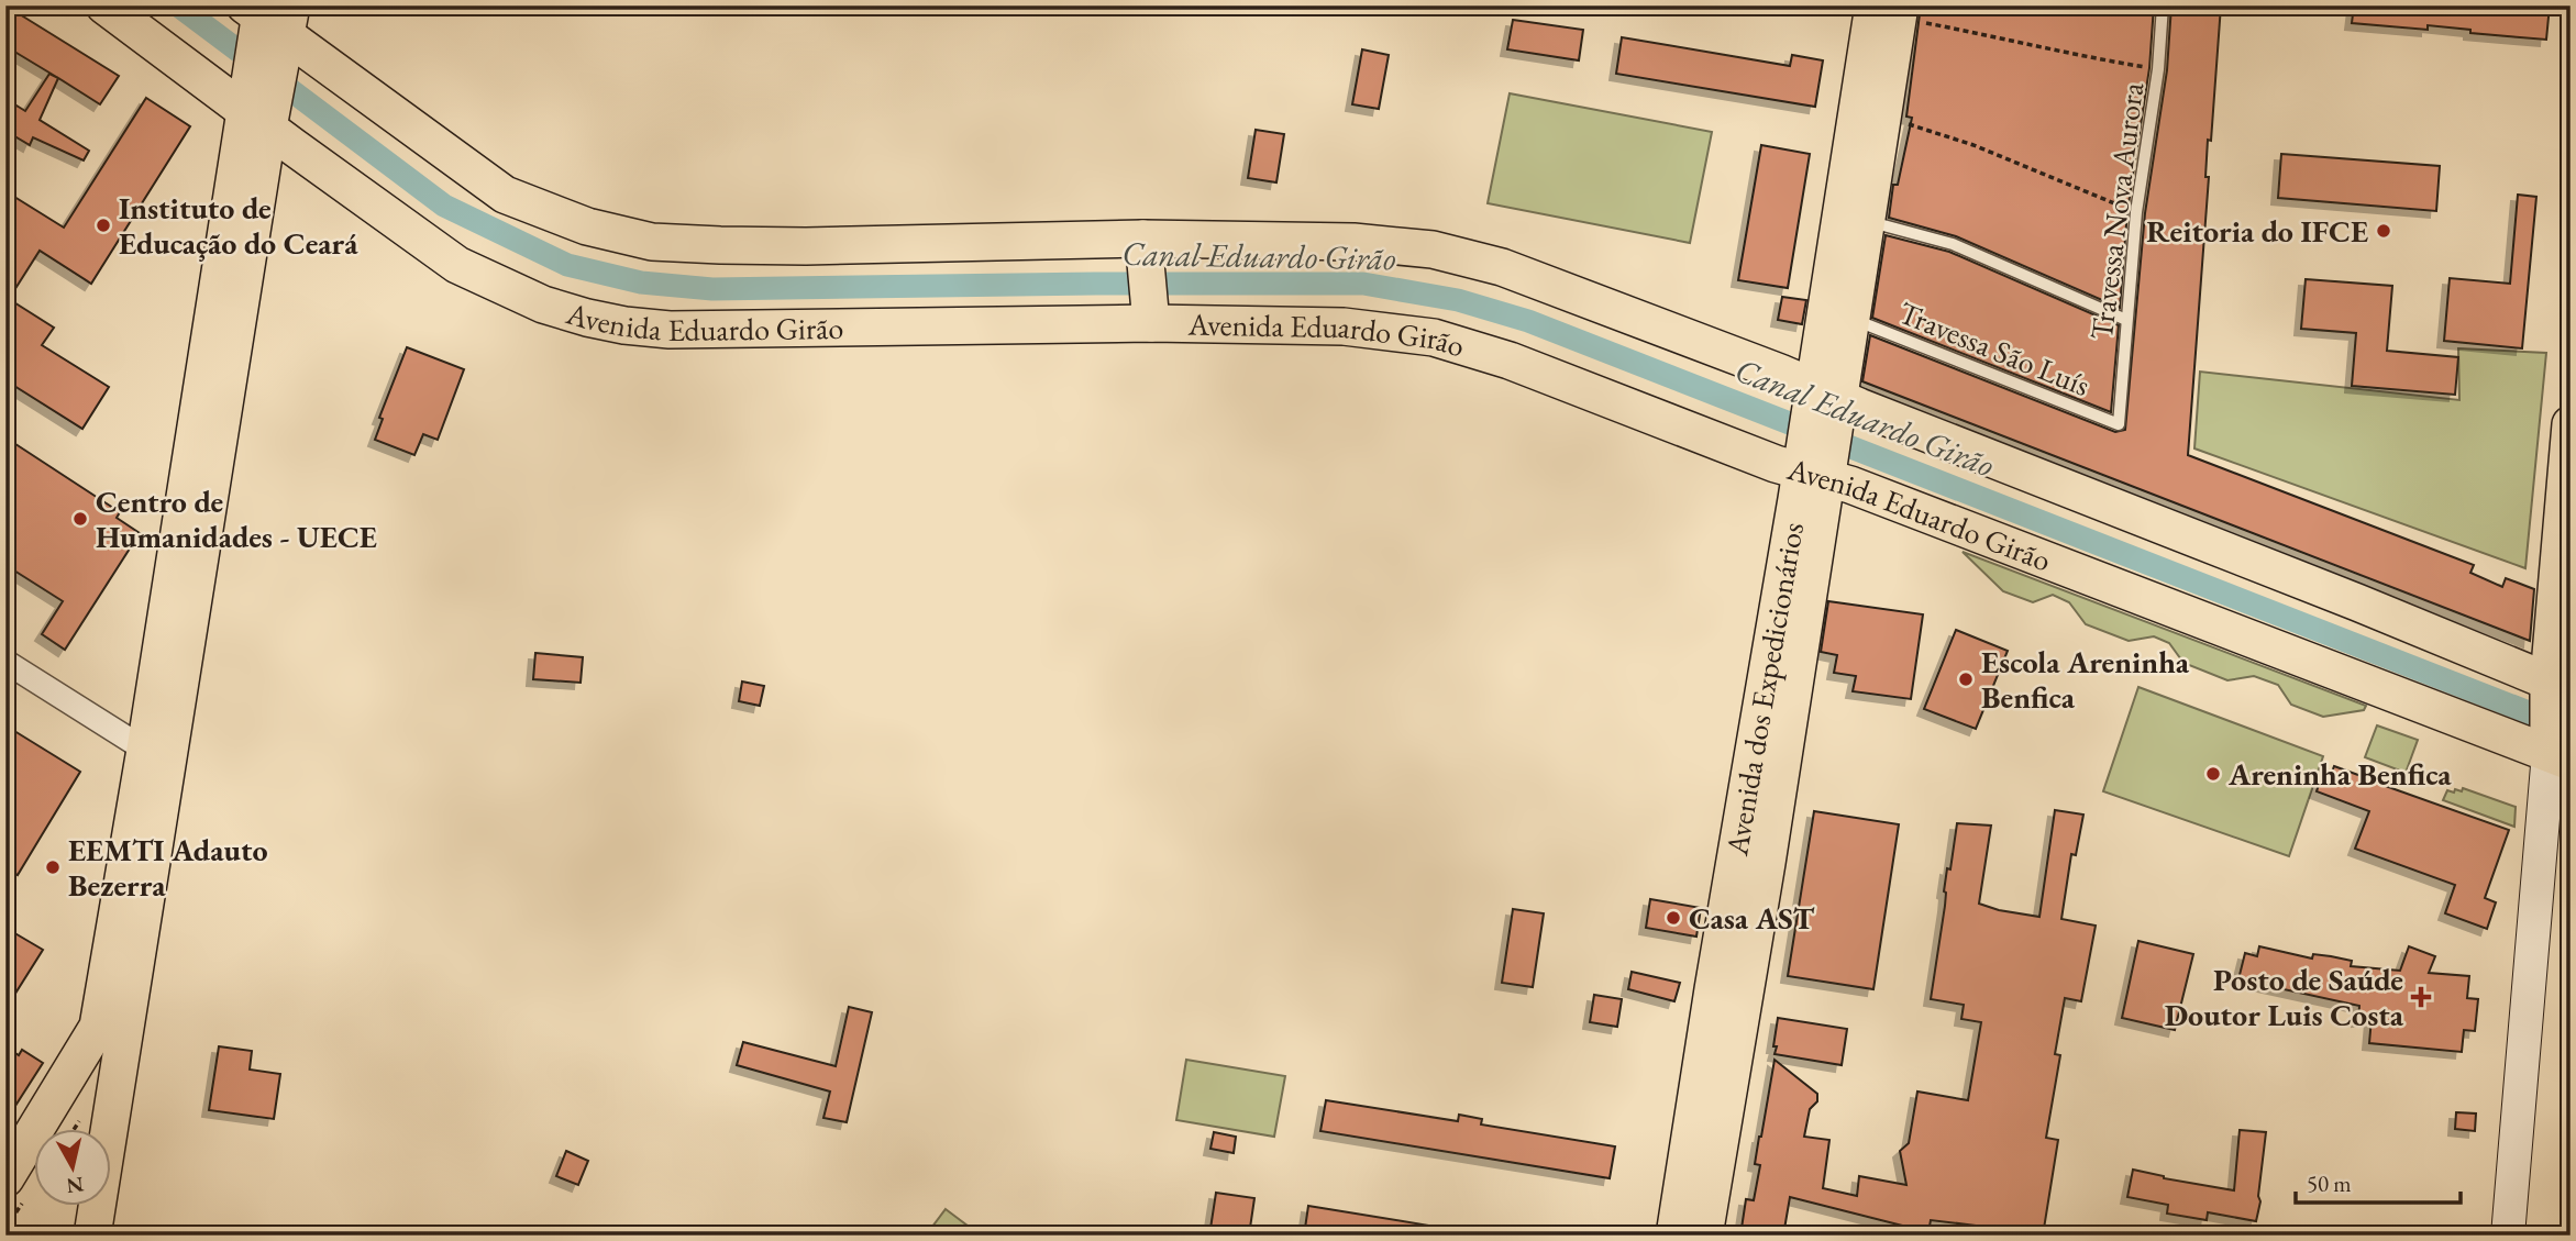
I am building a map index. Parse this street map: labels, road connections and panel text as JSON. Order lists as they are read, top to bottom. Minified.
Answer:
{"streets":{"main road":["Avenida Eduardo Girão","Avenida dos Expedicionários"],"lane":["Travessa Nova Aurora","Travessa São Luís"]},"crossings":[["Travessa Nova Aurora","Travessa São Luís"],["Avenida Eduardo Girão","Avenida dos Expedicionários"],["Travessa São Luís","Avenida dos Expedicionários"]],"water":["Canal Eduardo Girão"],"places":{"other":["Instituto de Educação do Ceará","Reitoria do IFCE","Centro de Humanidades - UECE","Escola Areninha Benfica","Areninha Benfica","EEMTI Adauto Bezerra","Casa AST"],"health":["Posto de Saúde Doutor Luis Costa"]},"scale_bar":"50 m","north":"bottom"}
